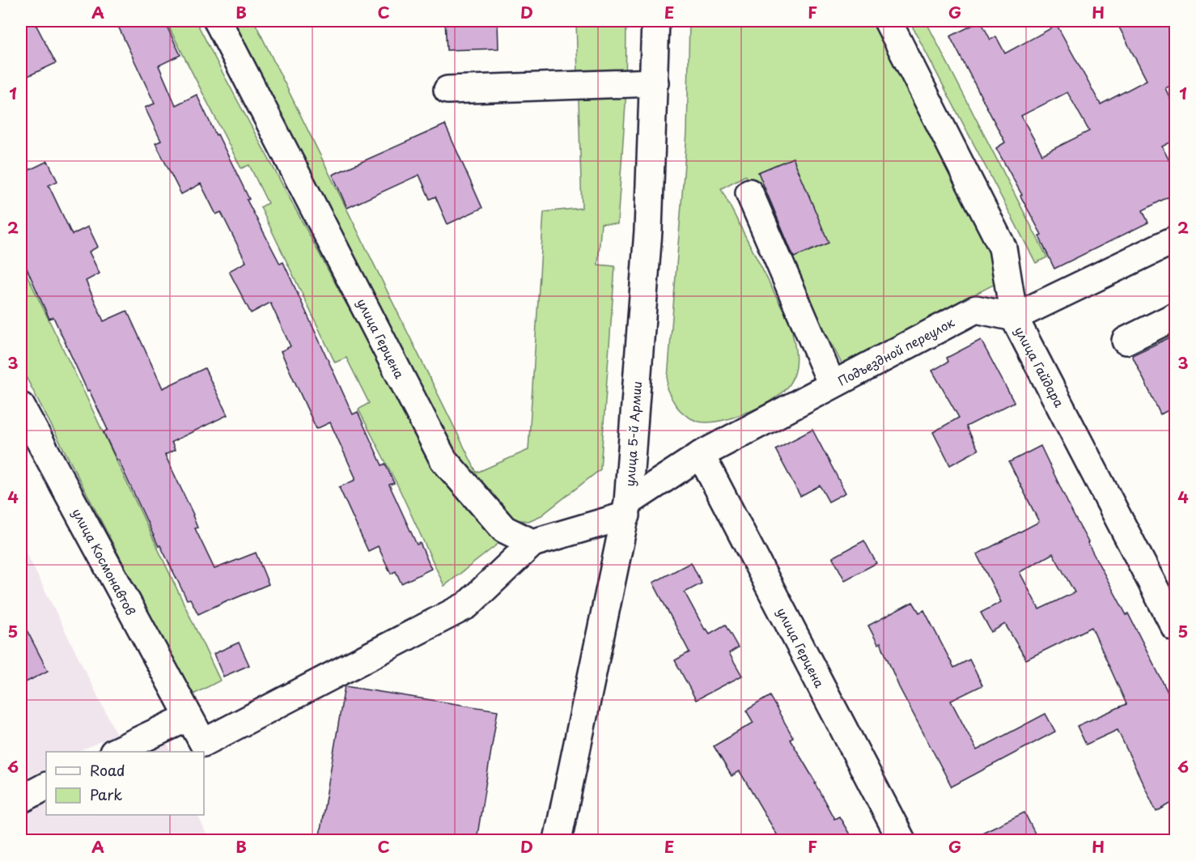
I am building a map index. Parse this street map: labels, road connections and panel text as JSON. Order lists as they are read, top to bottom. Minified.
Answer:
{"streets":{"street":["улица Герцена","Подъездной переулок","улица Гайдара","улица 5-й Армии","улица Космонавтов"]},"crossings":[["улица Герцена","Подъездной переулок"],["улица Герцена","улица Космонавтов"],["Подъездной переулок","улица Гайдара"],["Подъездной переулок","улица 5-й Армии"]],"legend":["Road","Park"],"grid":{"columns":["A","B","C","D","E","F","G","H"],"rows":["1","2","3","4","5","6"]}}
